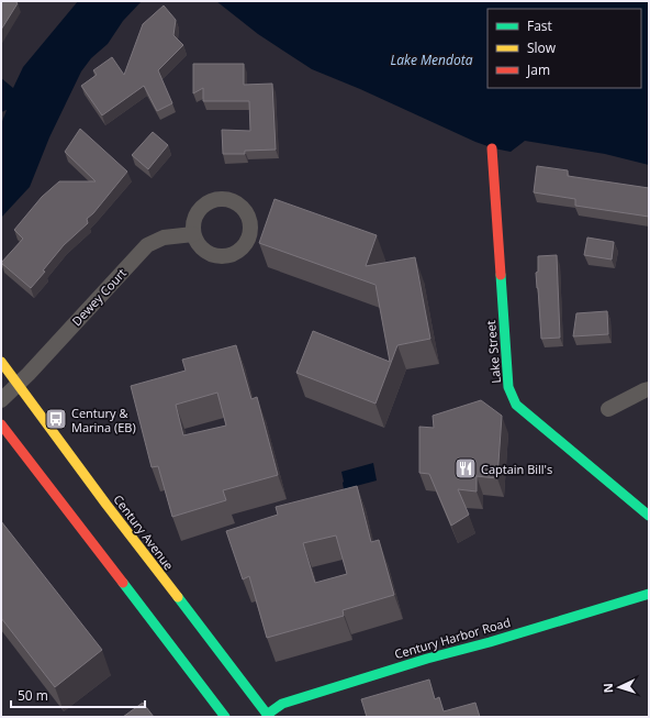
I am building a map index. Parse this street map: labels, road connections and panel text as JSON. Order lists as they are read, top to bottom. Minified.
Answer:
{"streets":{"street":["Dewey Court","Lake Street","Century Avenue","Century Harbor Road"]},"crossings":[["Dewey Court","Century Avenue"],["Century Avenue","Century Harbor Road"]],"water":["Lake Mendota"],"places":{"bus stop":["Century & Marina (EB)"],"restaurant":["Captain Bill's"]},"legend":["Fast","Slow","Jam"],"scale_bar":"50 m","north":"left"}
